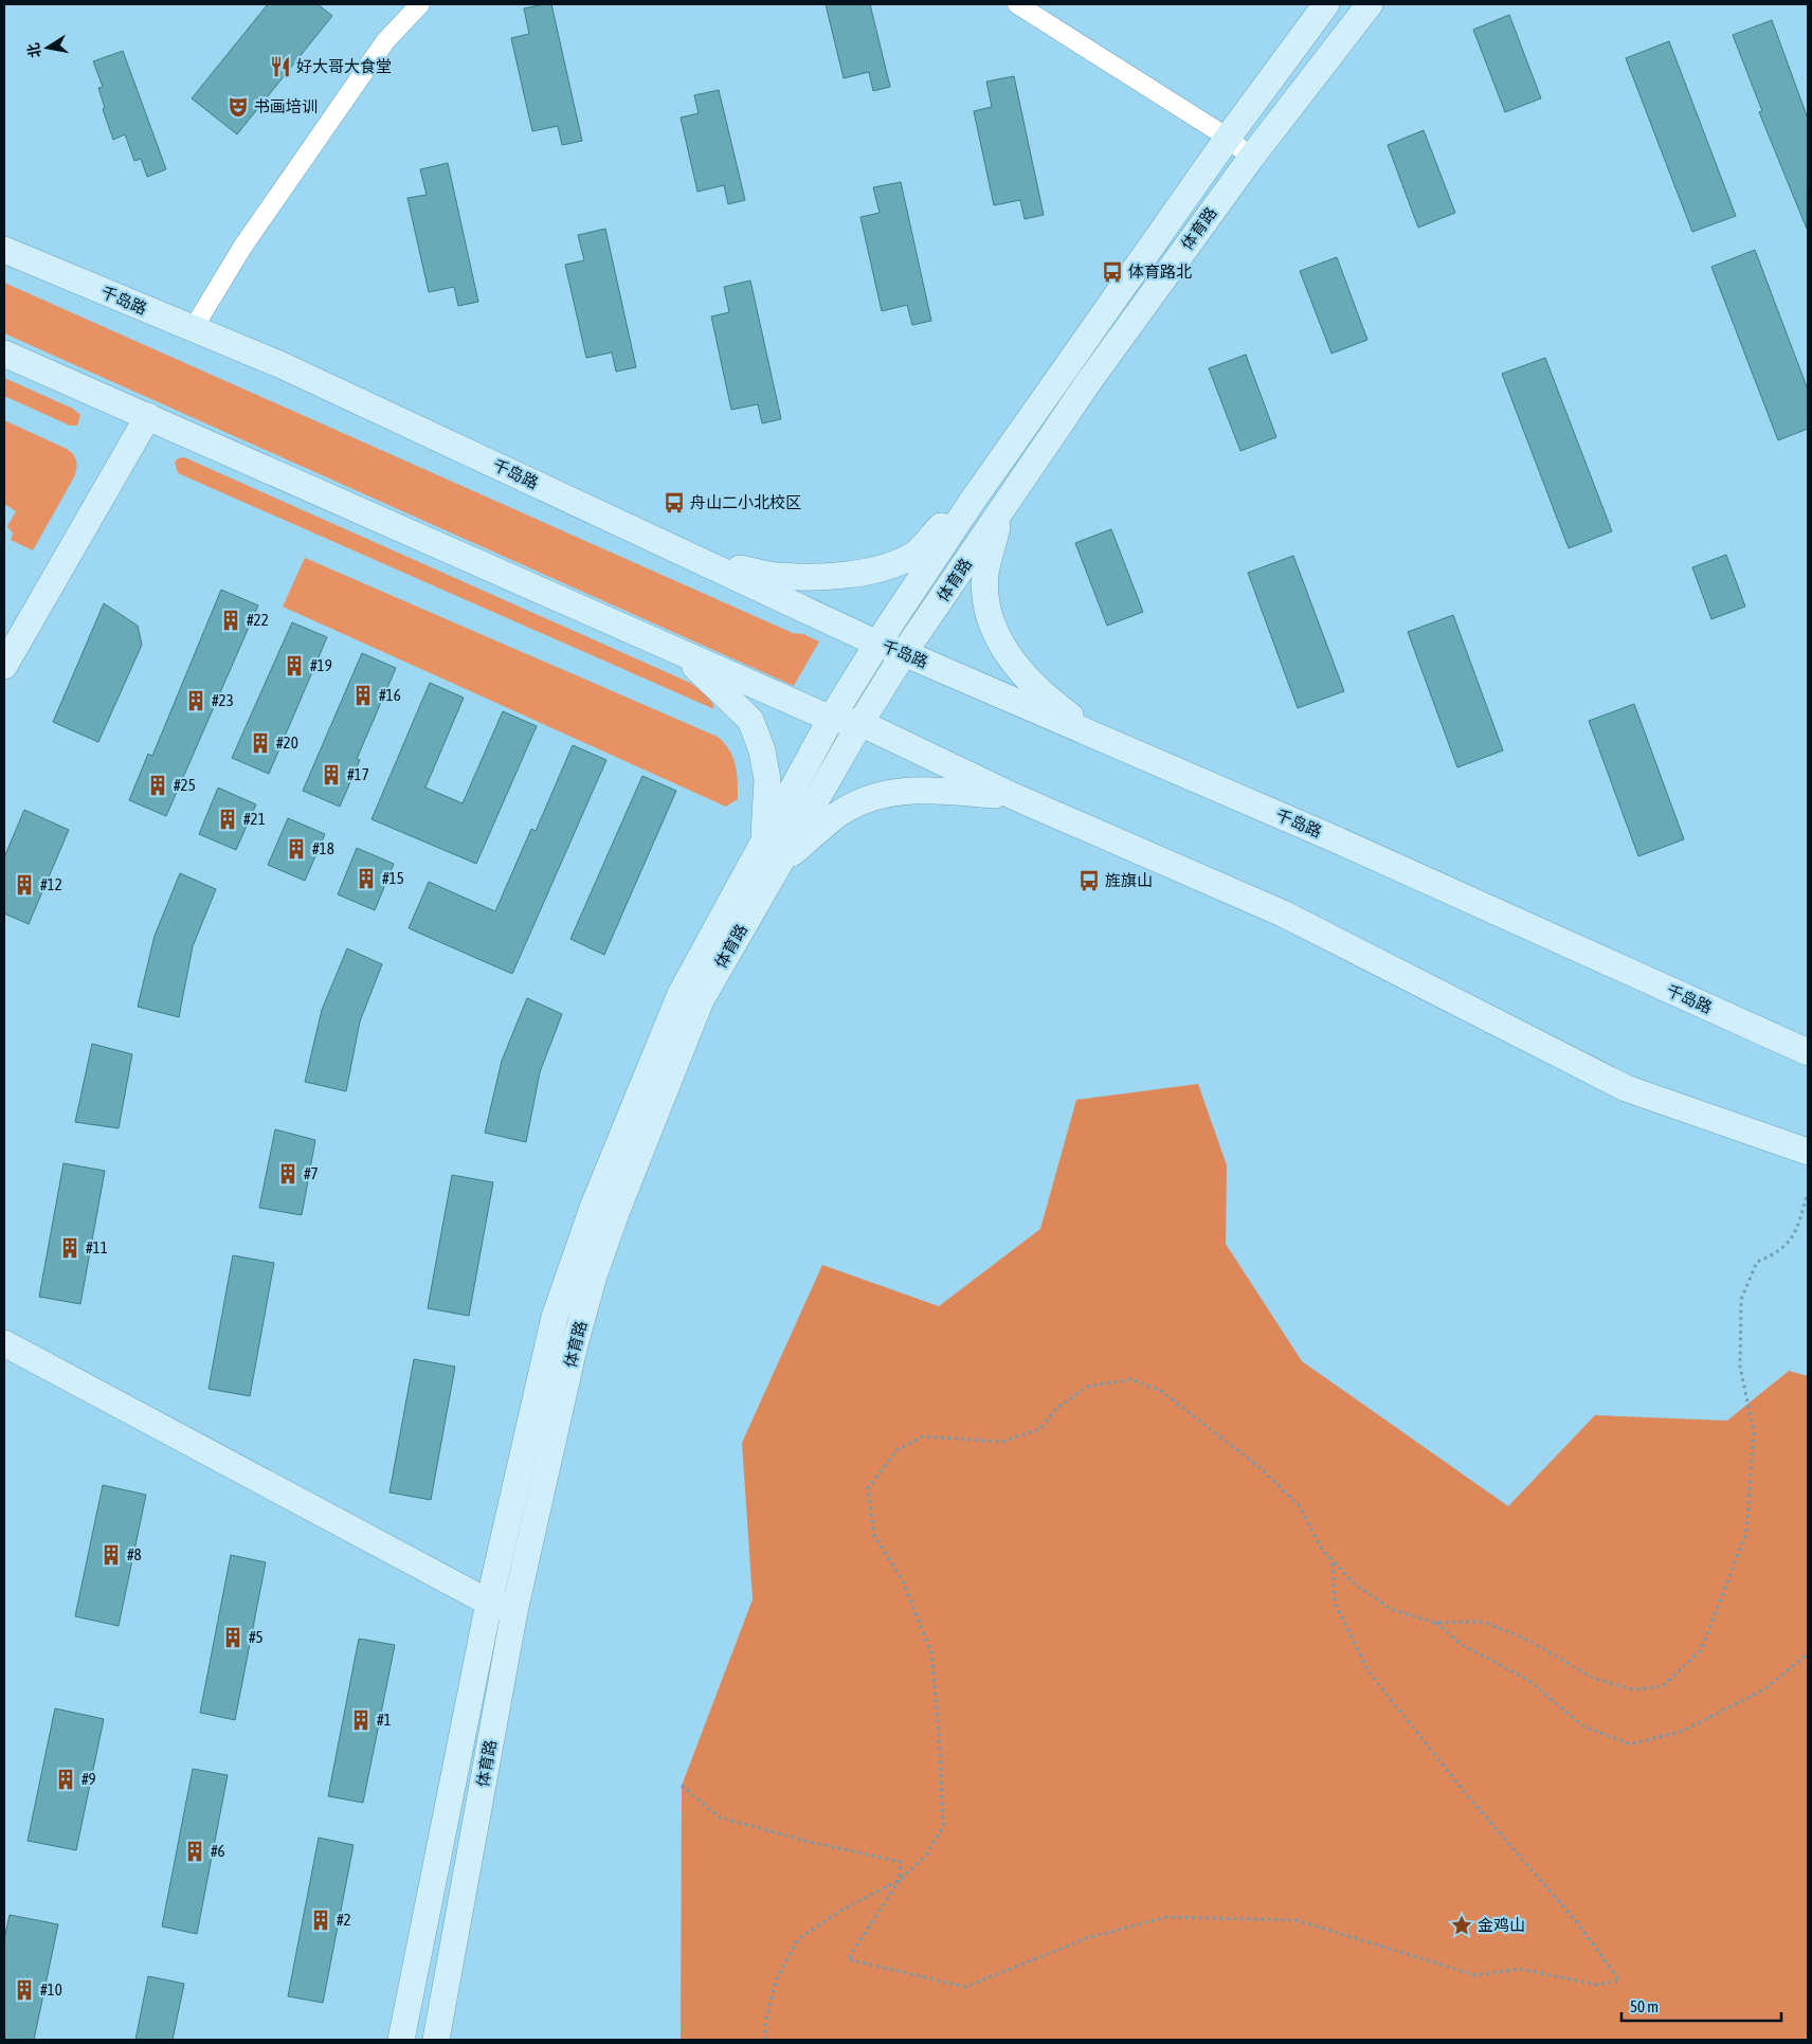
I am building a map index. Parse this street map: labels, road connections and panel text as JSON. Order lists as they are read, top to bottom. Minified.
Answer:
{"streets":{"street":["体育路","千岛路"]},"crossings":[["体育路","千岛路"]],"places":{"restaurant":["好大哥大食堂"],"theatre":["书画培训"],"bus stop":["体育路北","舟山二小北校区","旌旗山"],"building":["#22","#19","#16","#23","#20","#17","#25","#21","#18","#15","#12","#7","#11","#8","#5","#1","#9","#6","#2","#10"],"place":["金鸡山"]},"scale_bar":"50 m","north":"left"}
